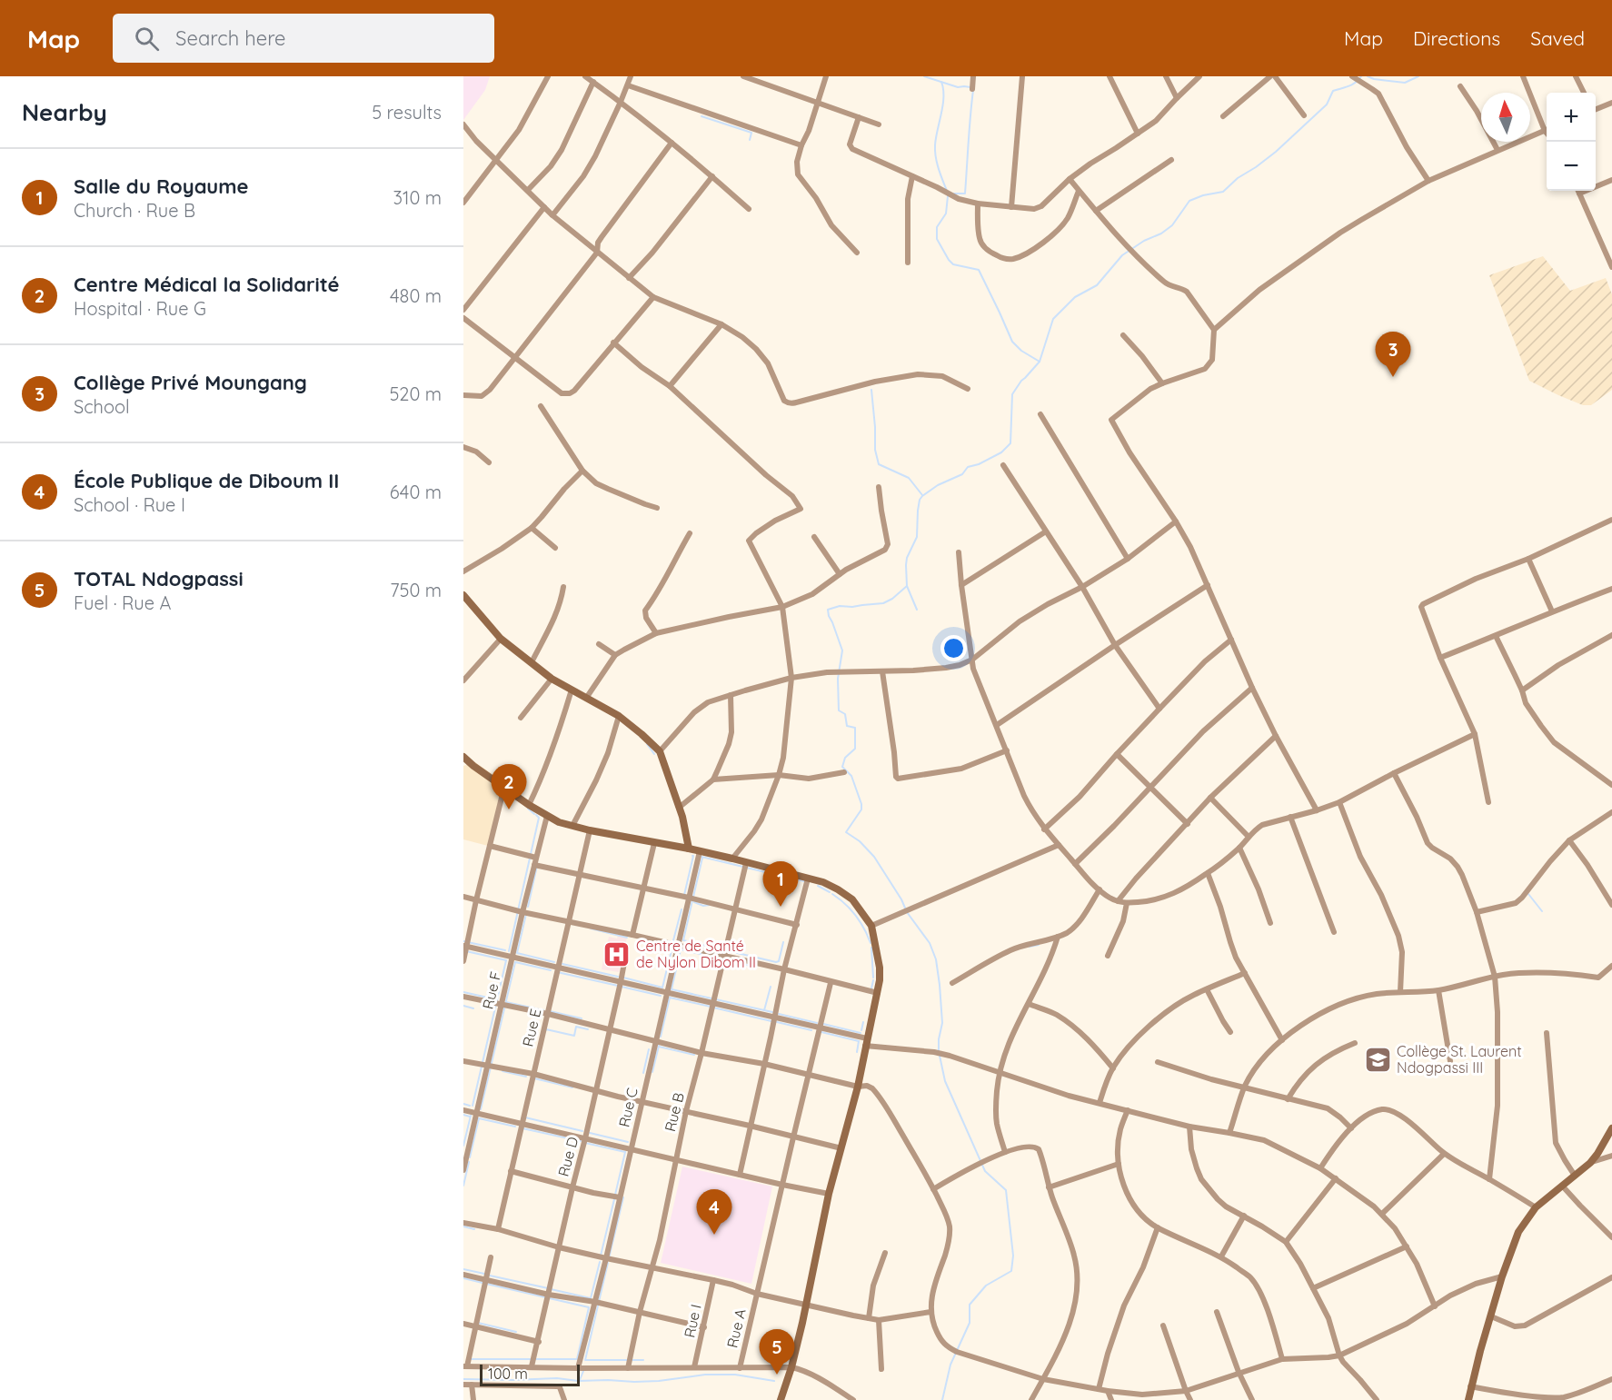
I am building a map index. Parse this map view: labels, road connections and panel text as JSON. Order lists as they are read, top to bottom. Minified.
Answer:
{"streets":{"street":["Rue F","Rue E","Rue C","Rue B","Rue D","Rue I","Rue A"]},"places":{"hospital":["Centre de Santé de Nylon Dibom II"],"school or university":["Collège St. Laurent Ndogpassi III"]},"scale_bar":"100 m","north":"top","page":{"header":"Map","search":"Search here","nav":["Map","Directions","Saved"],"heading":["Nearby","5 results"],"map_buttons":["+","−"],"list":[{"mark":"1","name":"Salle du Royaume","note":"Church · Rue B","value":"310 m"},{"mark":"2","name":"Centre Médical la Solidarité","note":"Hospital · Rue G","value":"480 m"},{"mark":"3","name":"Collège Privé Moungang","note":"School","value":"520 m"},{"mark":"4","name":"École Publique de Diboum II","note":"School · Rue I","value":"640 m"},{"mark":"5","name":"TOTAL Ndogpassi","note":"Fuel · Rue A","value":"750 m"}],"pins":["3","2","1","4","5"],"scale":"100 m"}}
